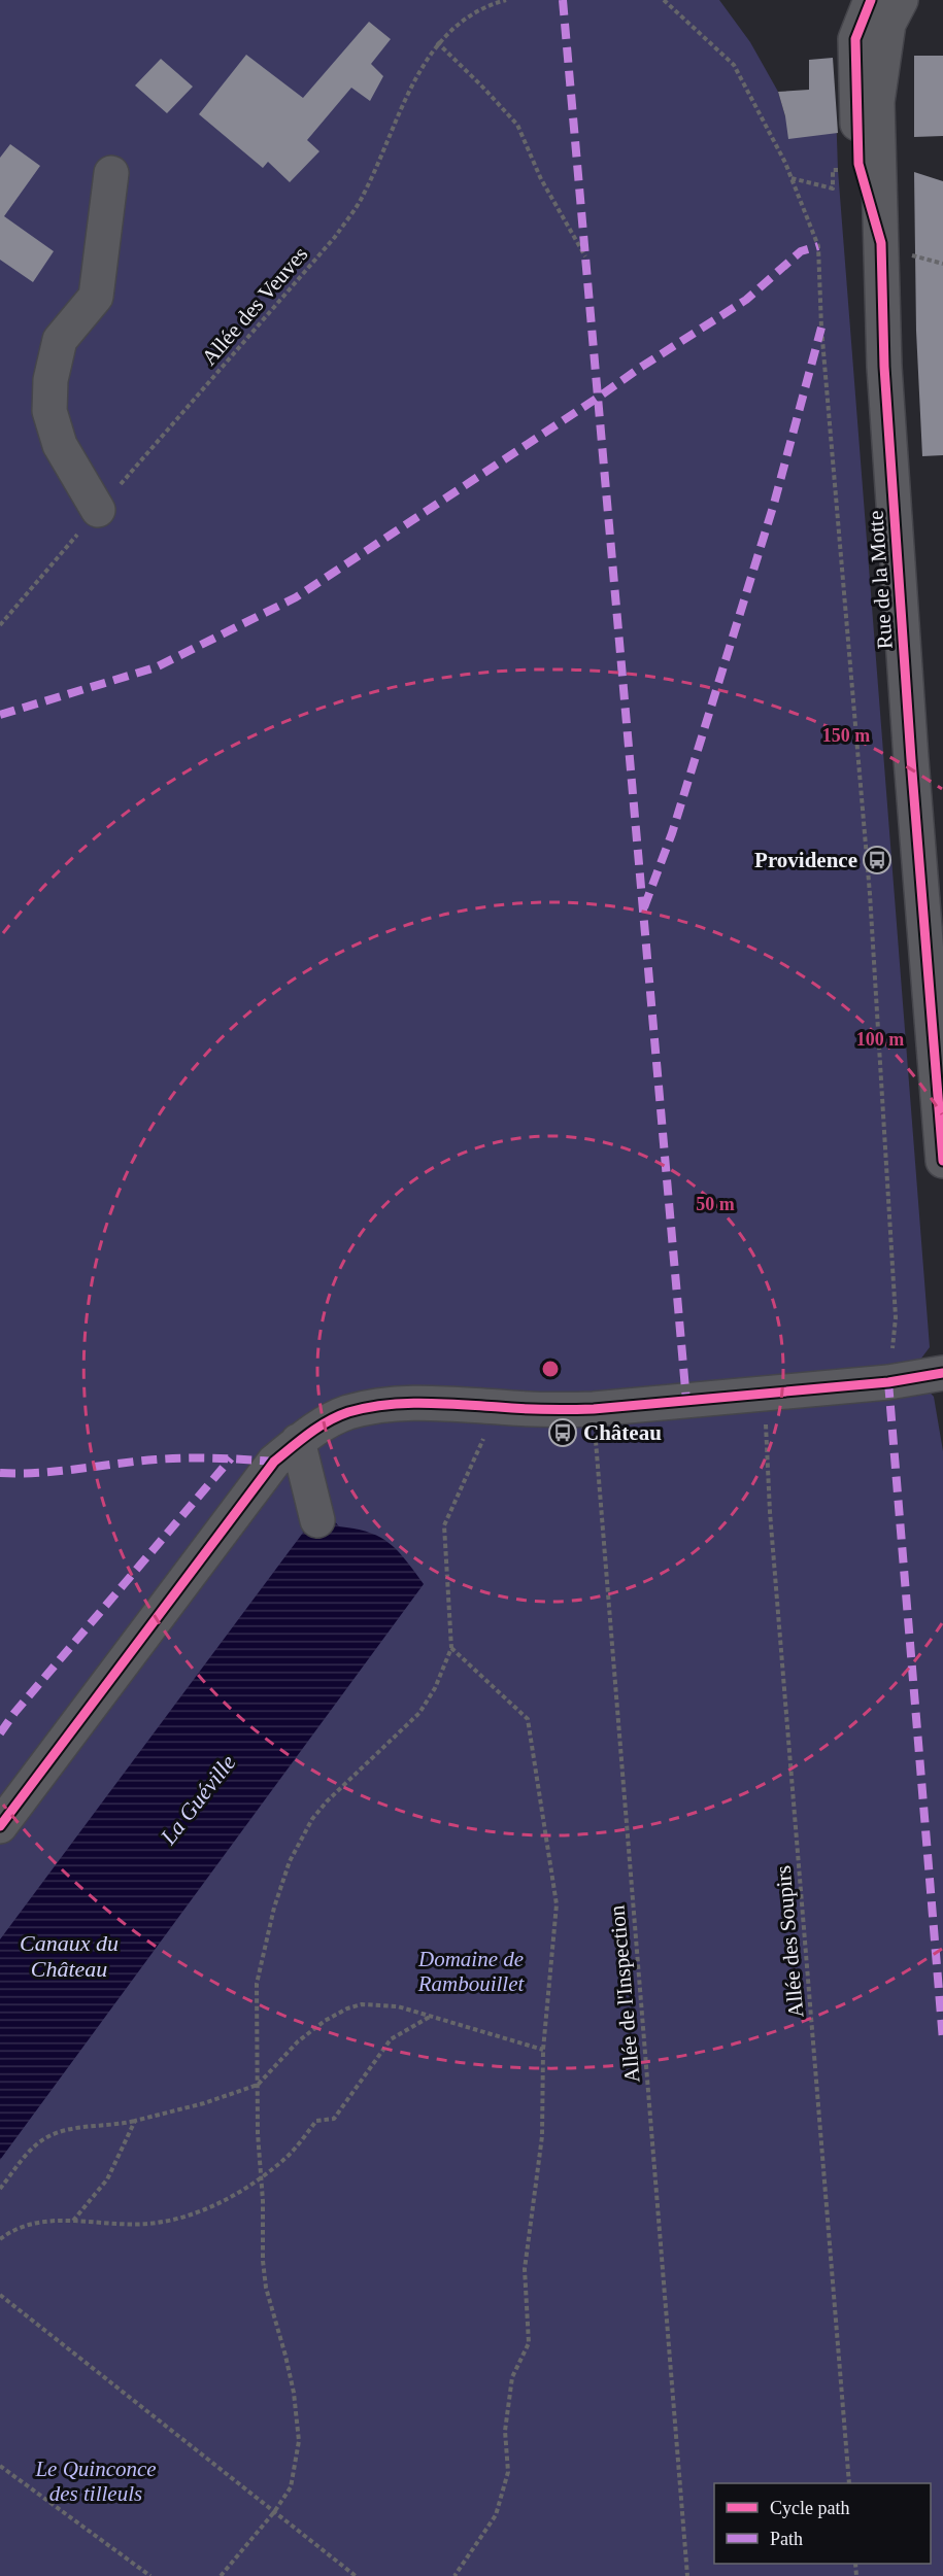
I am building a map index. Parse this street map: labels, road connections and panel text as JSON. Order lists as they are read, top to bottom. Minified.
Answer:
{"streets":{"street":["Rue de la Motte"],"path":["Allée des Veuves","Allée des Soupirs","Allée de l'Inspection"]},"water":["La Guéville","Canaux du Château"],"parks":["Domaine de Rambouillet","Le Quinconce des tilleuls"],"places":{"bus stop":["Providence","Château"]},"legend":["Cycle path","Path"],"rings":["150 m","100 m","50 m"]}
